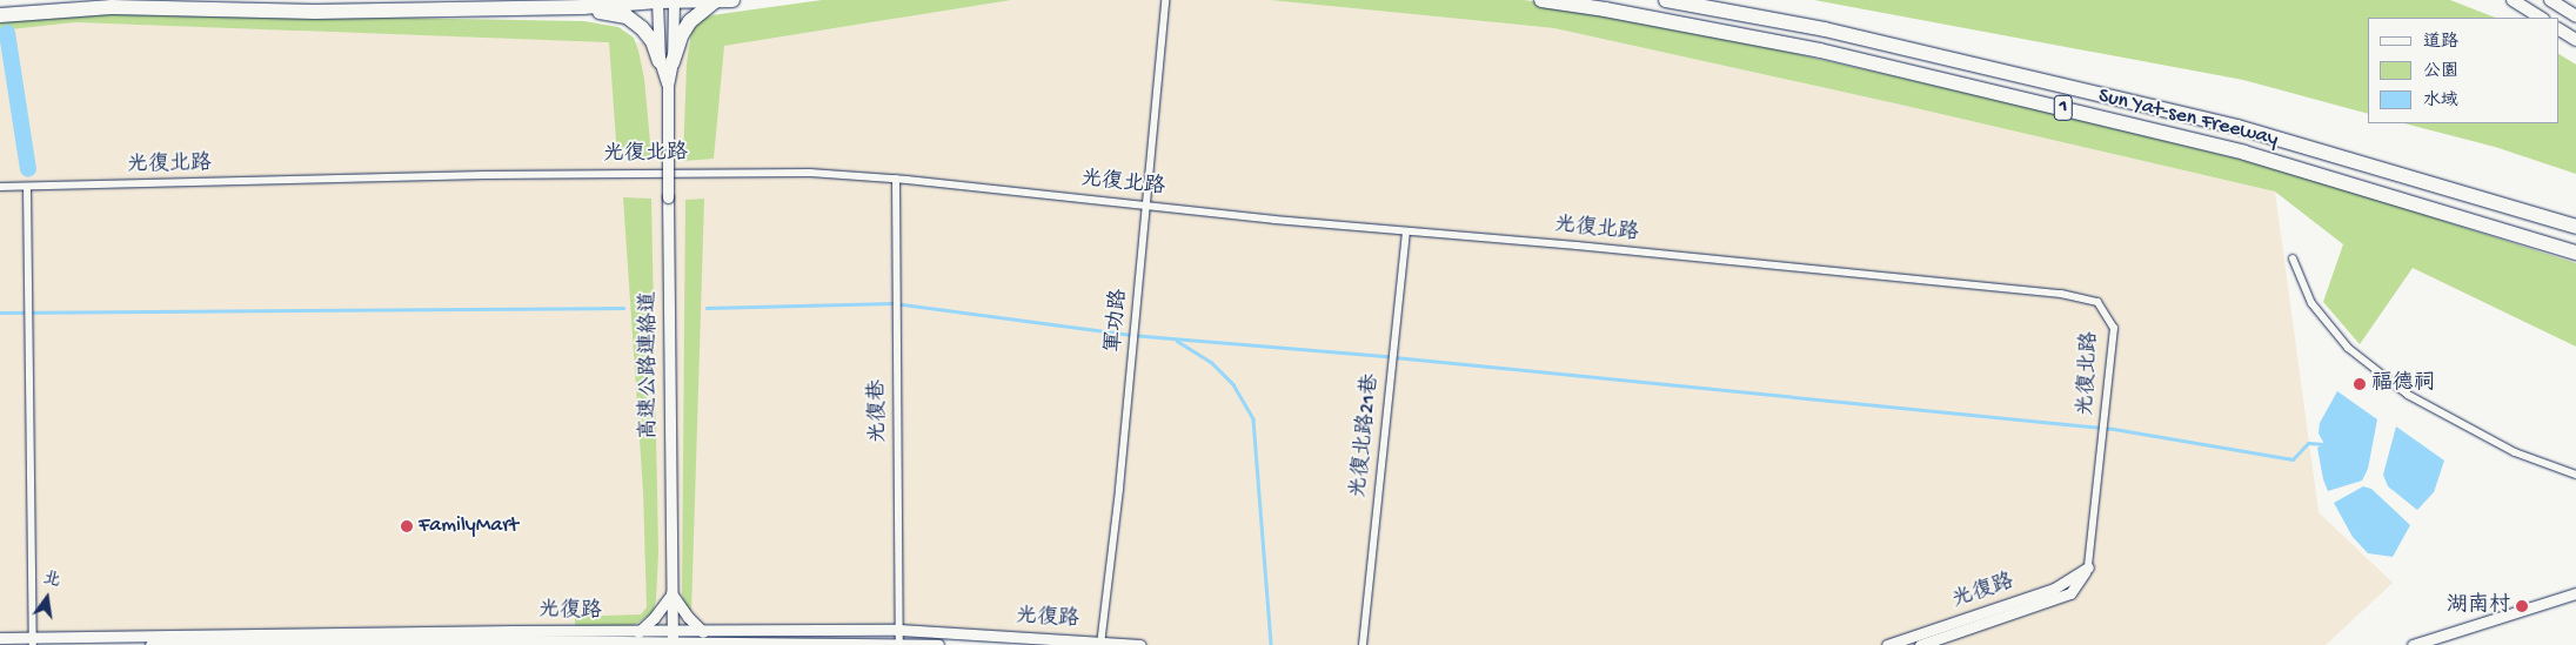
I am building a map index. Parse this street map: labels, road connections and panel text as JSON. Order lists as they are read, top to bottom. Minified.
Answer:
{"streets":{"highway":["1","Sun Yat-sen Freeway"],"street":["光復北路","軍功路","高速公路連絡道","光復巷","光復北路21巷","光復路"]},"crossings":[["光復北路","軍功路"],["光復北路","光復巷"],["光復北路","光復北路21巷"],["光復北路","光復路"],["軍功路","光復路"],["高速公路連絡道","光復路"],["光復巷","光復路"]],"places":["福德祠","FamilyMart","湖南村"],"legend":["道路","公園","水域"],"north":"top"}
